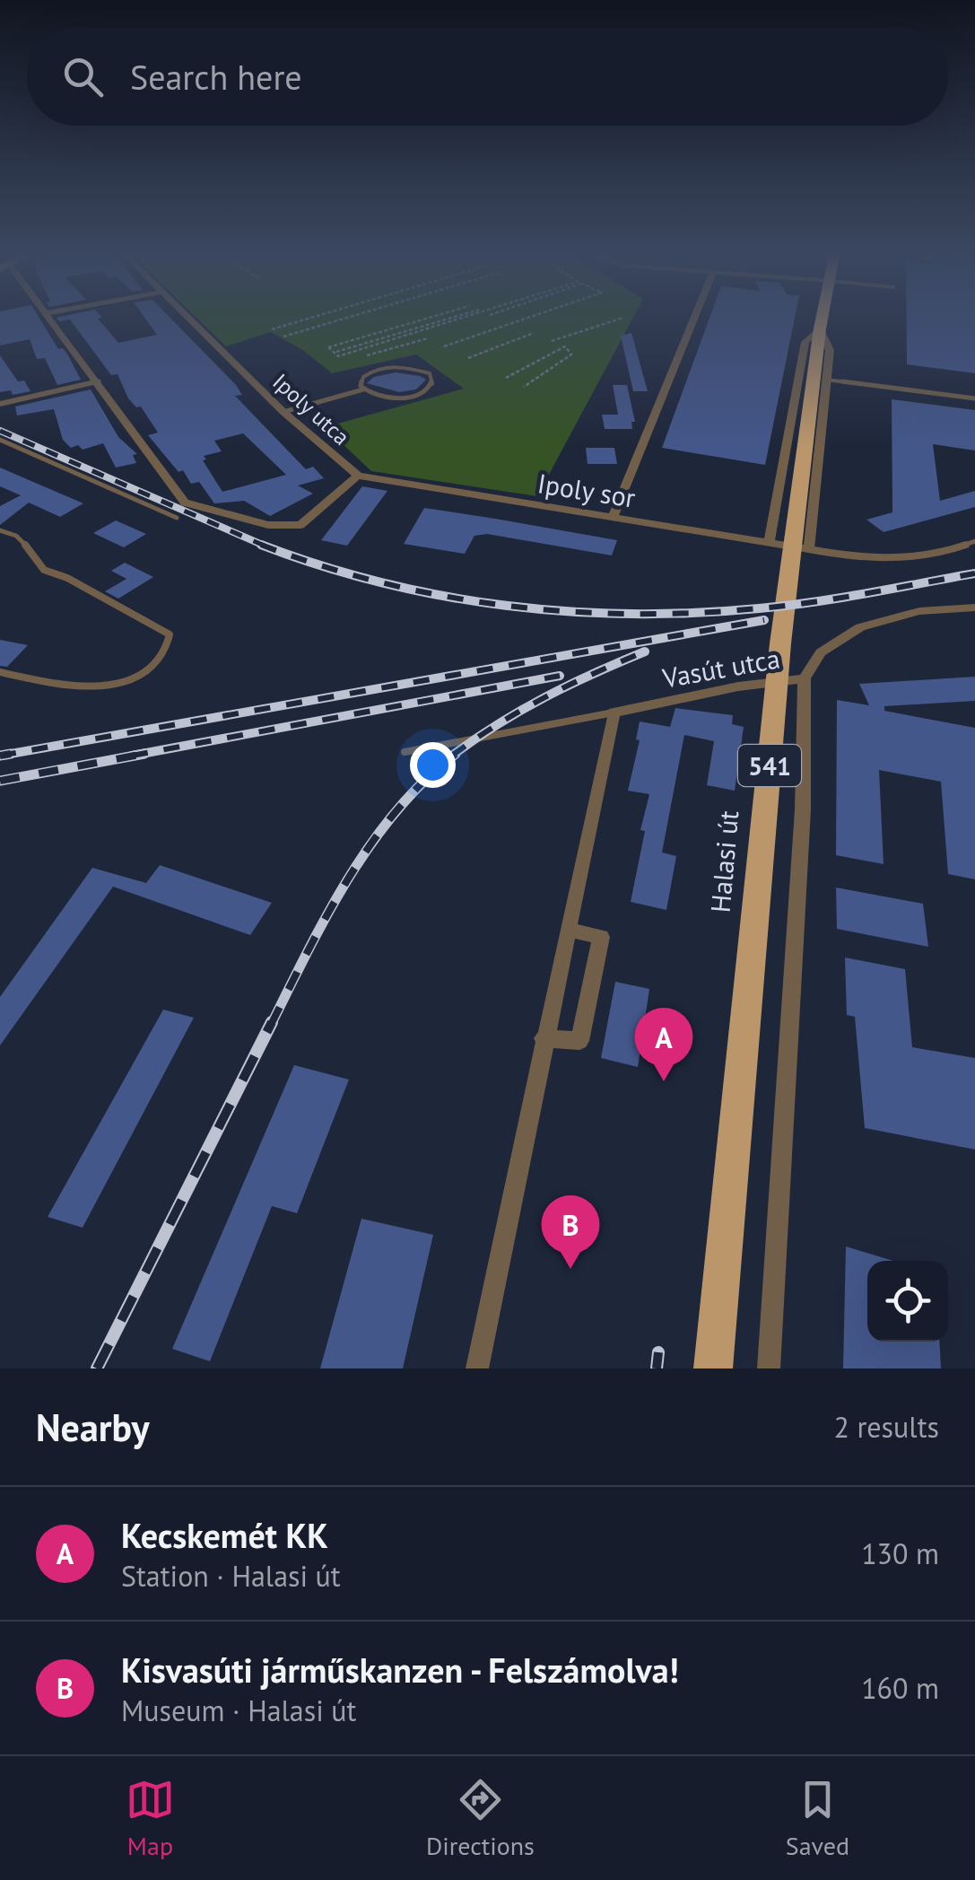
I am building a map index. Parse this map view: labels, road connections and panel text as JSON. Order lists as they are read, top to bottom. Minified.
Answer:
{"streets":{"main road":["541","Halasi út"],"street":["Ipoly utca","Ipoly sor","Vasút utca"]},"crossings":[["Ipoly utca","Ipoly sor"]],"page":{"search":"Search here","pins":["A","B"],"heading":["Nearby","2 results"],"list":[{"mark":"A","name":"Kecskemét KK","note":"Station · Halasi út","value":"130 m"},{"mark":"B","name":"Kisvasúti járműskanzen - Felszámolva!","note":"Museum · Halasi út","value":"160 m"}],"nav":["Map","Directions","Saved"]}}
